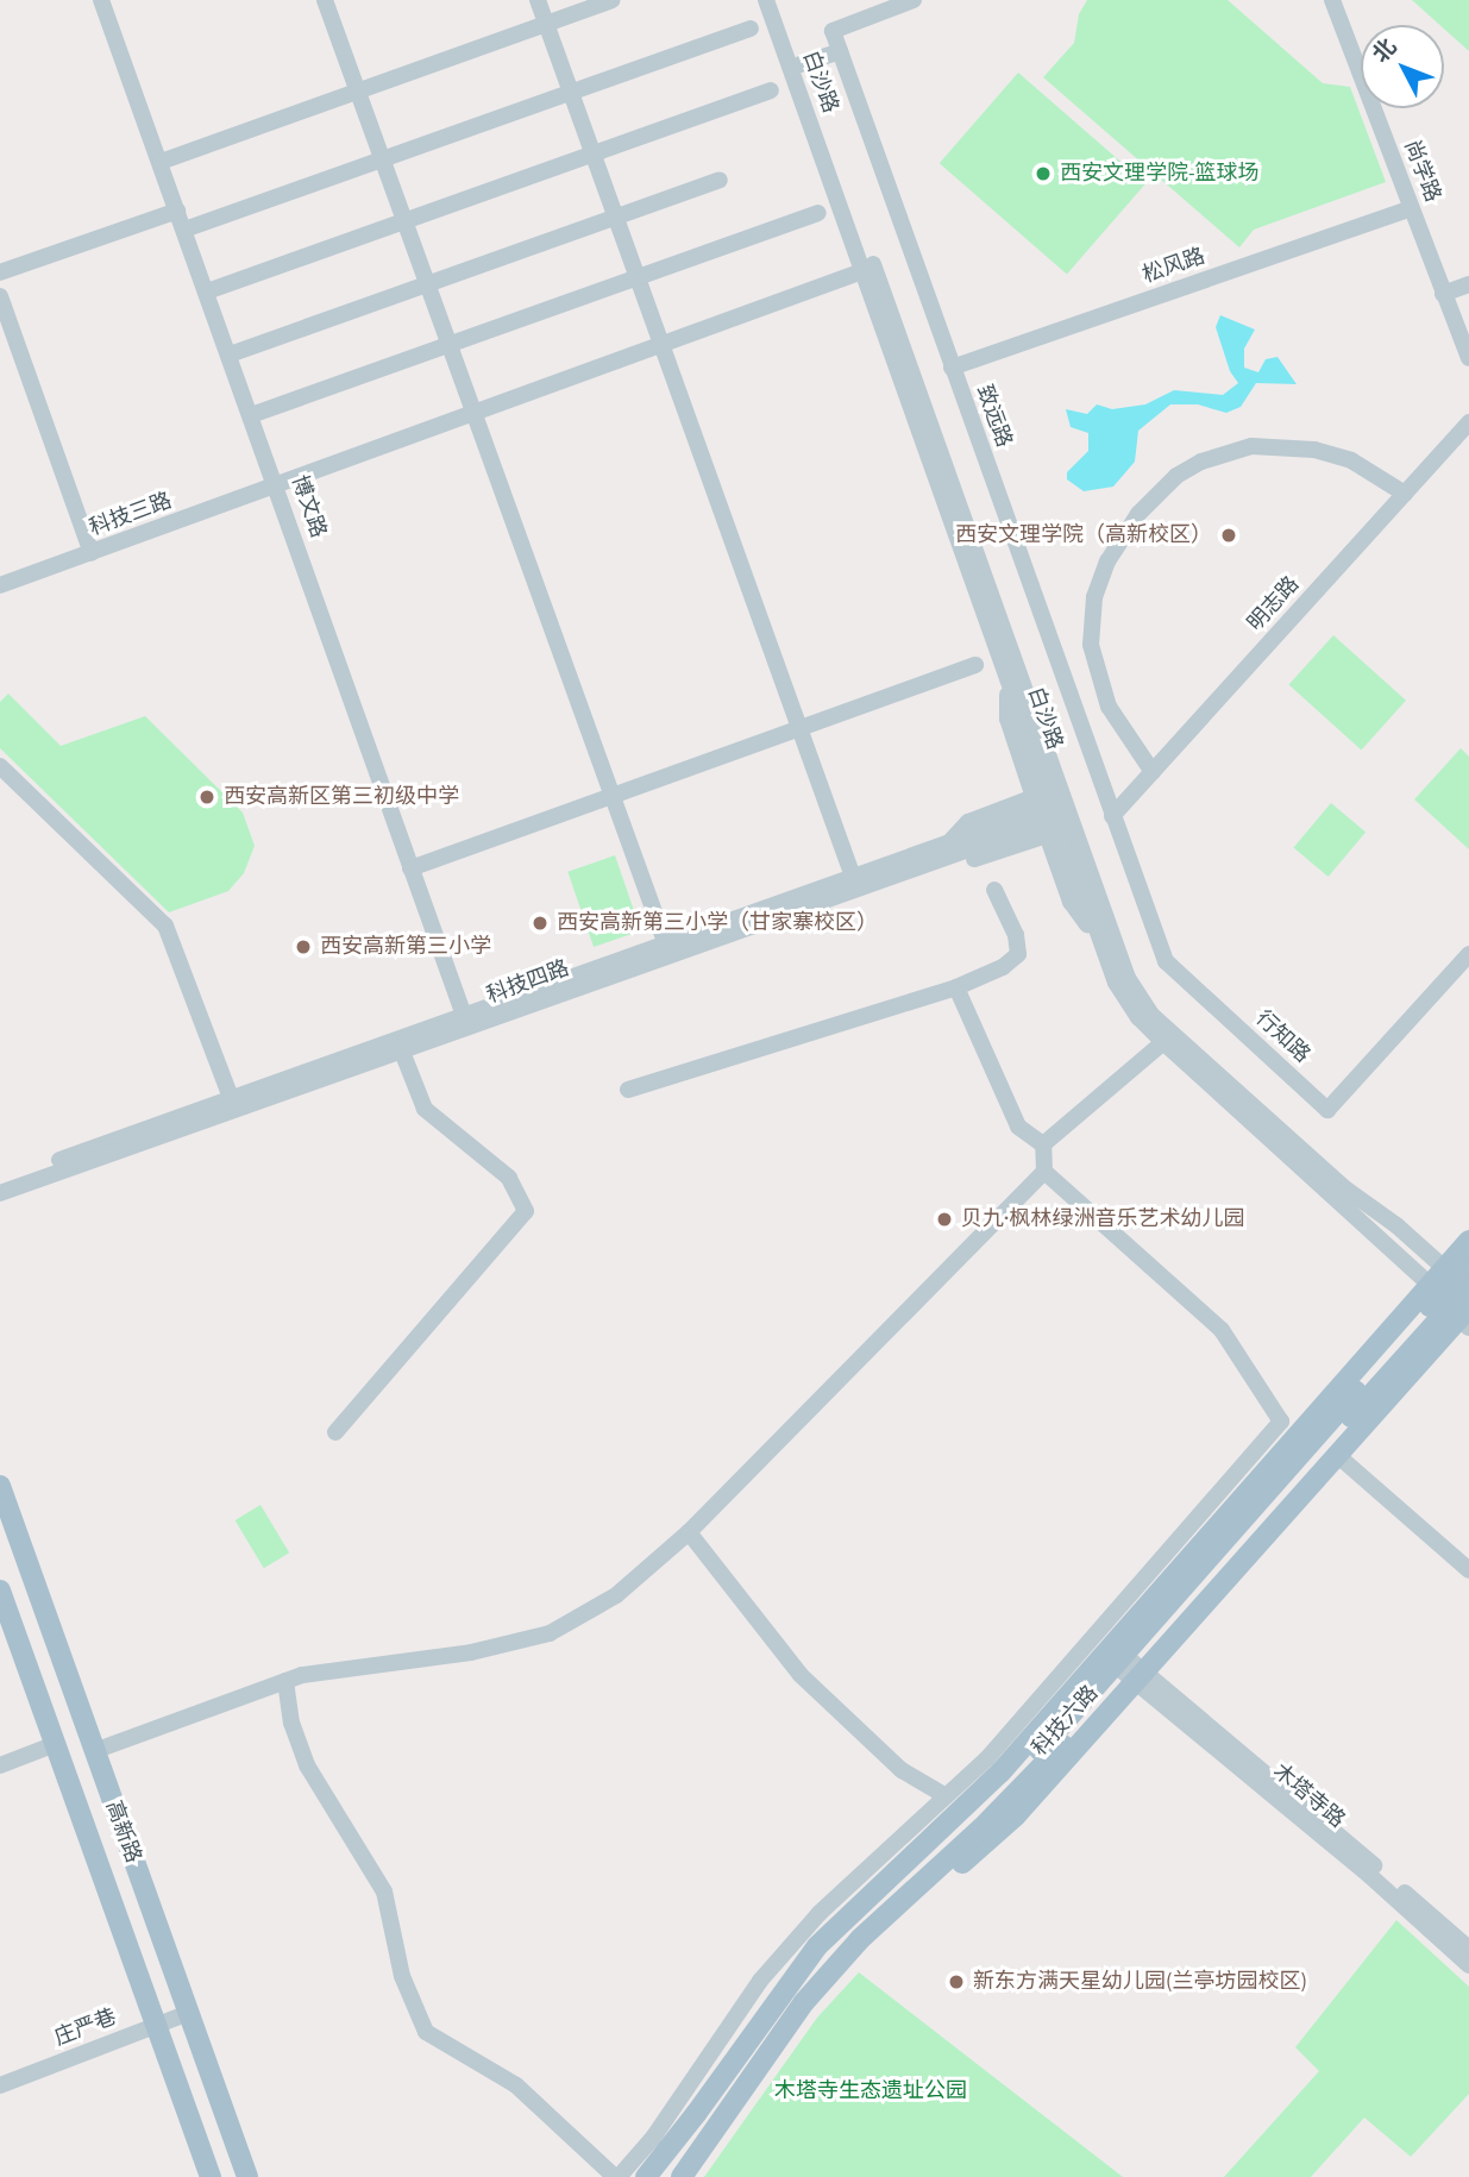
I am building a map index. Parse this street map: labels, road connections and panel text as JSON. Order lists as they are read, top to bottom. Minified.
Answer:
{"streets":{"main road":["科技六路","高新路"],"street":["白沙路","尚学路","松风路","致远路","博文路","科技三路","明志路","科技四路","行知路","木塔寺路","庄严巷"]},"crossings":[["白沙路","科技三路"],["白沙路","科技四路"],["白沙路","科技六路"],["尚学路","松风路"],["松风路","致远路"],["致远路","明志路"],["致远路","行知路"],["博文路","科技三路"],["博文路","科技四路"],["明志路","行知路"],["科技六路","木塔寺路"],["高新路","庄严巷"]],"parks":["木塔寺生态遗址公园"],"places":["西安文理学院-篮球场","西安文理学院（高新校区）","西安高新区第三初级中学","西安高新第三小学（甘家寨校区）","西安高新第三小学","贝九·枫林绿洲音乐艺术幼儿园","新东方满天星幼儿园(兰亭坊园校区)"],"north":"top left"}
